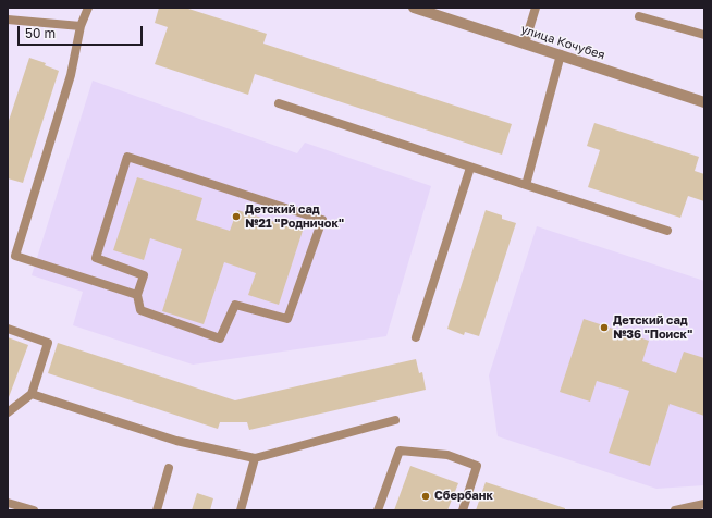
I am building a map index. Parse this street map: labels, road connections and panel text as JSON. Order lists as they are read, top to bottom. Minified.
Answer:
{"streets":{"street":["улица Кочубея"]},"places":["Детский сад №21 \"Родничок\"","Детский сад №36 \"Поиск\"","Сбербанк"],"scale_bar":"50 m"}
